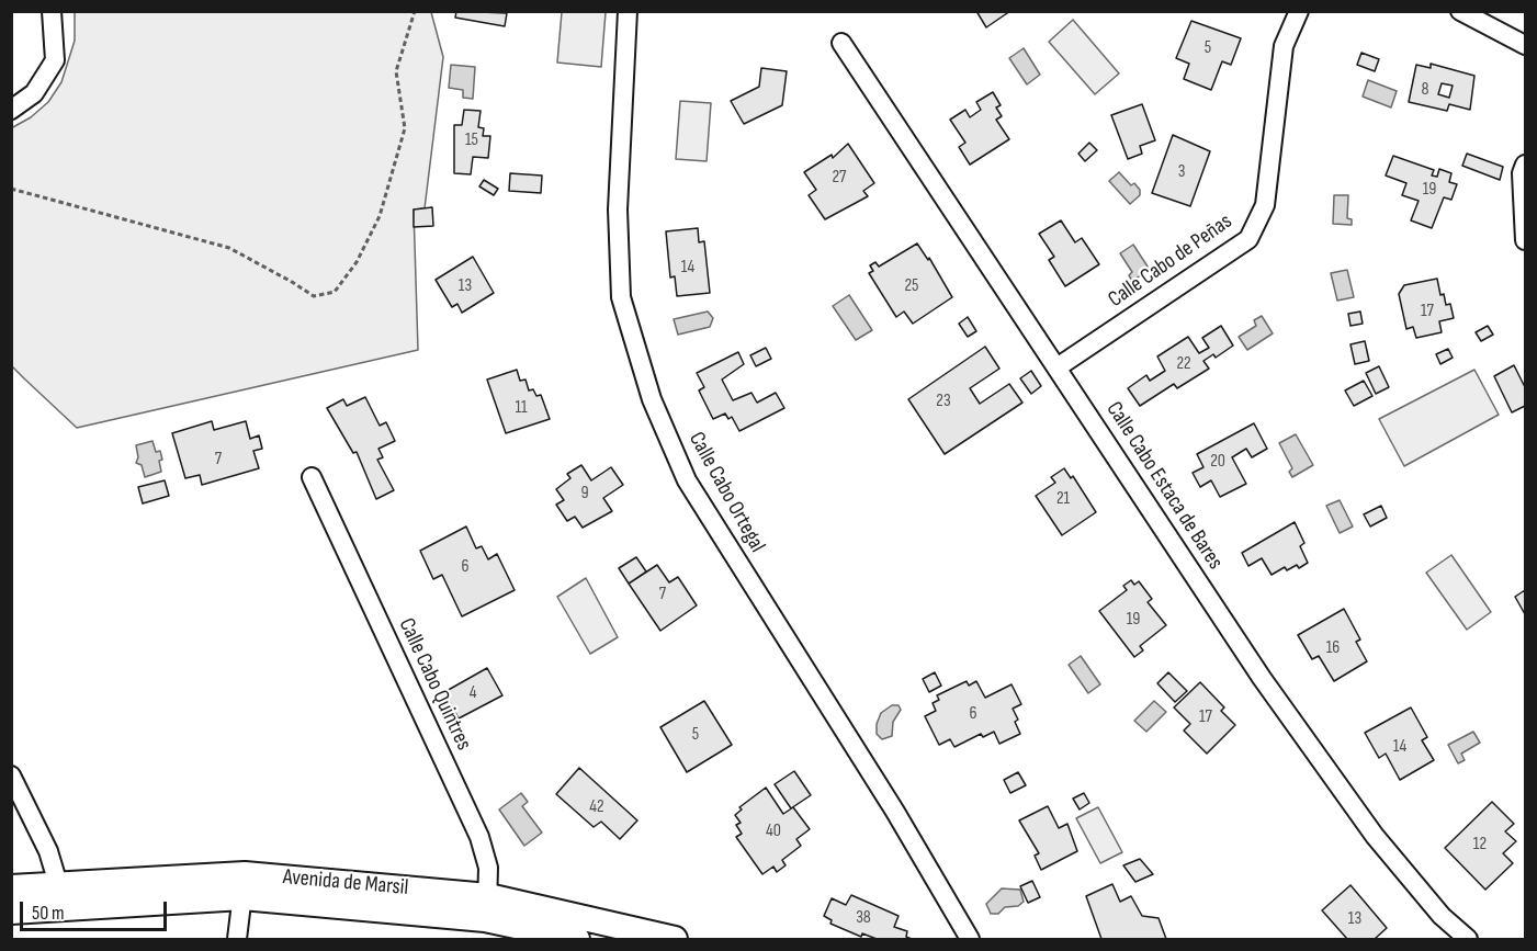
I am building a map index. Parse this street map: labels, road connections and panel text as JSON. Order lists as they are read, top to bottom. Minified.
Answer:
{"streets":{"street":["Calle Cabo de Peñas","Calle Cabo Estaca de Bares","Calle Cabo Ortegal","Calle Cabo Quintres","Avenida de Marsil"]},"crossings":[["Calle Cabo de Peñas","Calle Cabo Estaca de Bares"],["Calle Cabo Quintres","Avenida de Marsil"]],"house_numbers":["5","8","15","3","27","19","14","13","25","17","22","23","11","7","20","9","21","6","7","19","16","4","6","17","5","14","42","40","12","38","13"],"scale_bar":"50 m"}
